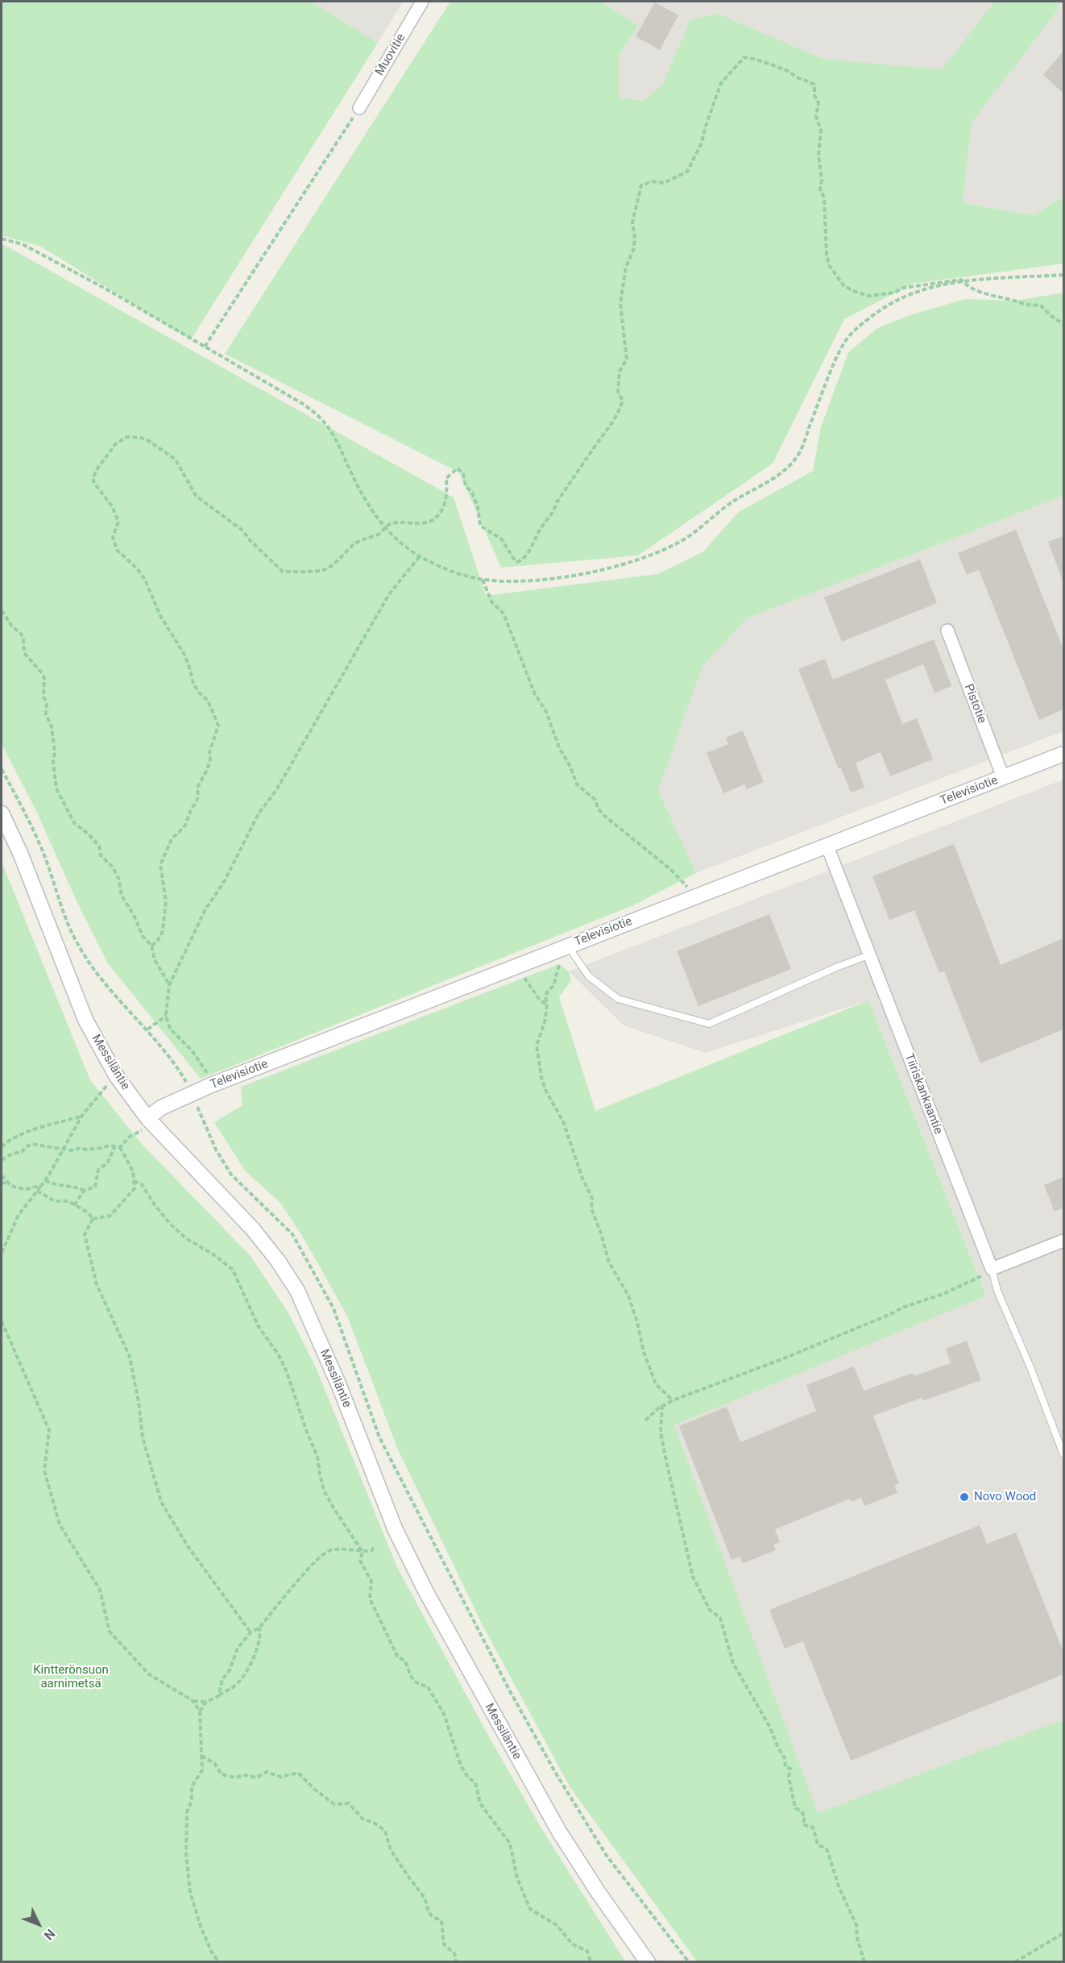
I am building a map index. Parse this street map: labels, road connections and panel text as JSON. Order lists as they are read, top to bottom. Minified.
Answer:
{"streets":{"street":["Muovitie","Pistotie","Televisiotie","Messiläntie","Tiiriskankaantie"]},"crossings":[["Pistotie","Televisiotie"],["Televisiotie","Messiläntie"],["Televisiotie","Tiiriskankaantie"]],"parks":["Kintterönsuon aarnimetsä"],"places":["Novo Wood"],"north":"bottom right"}
